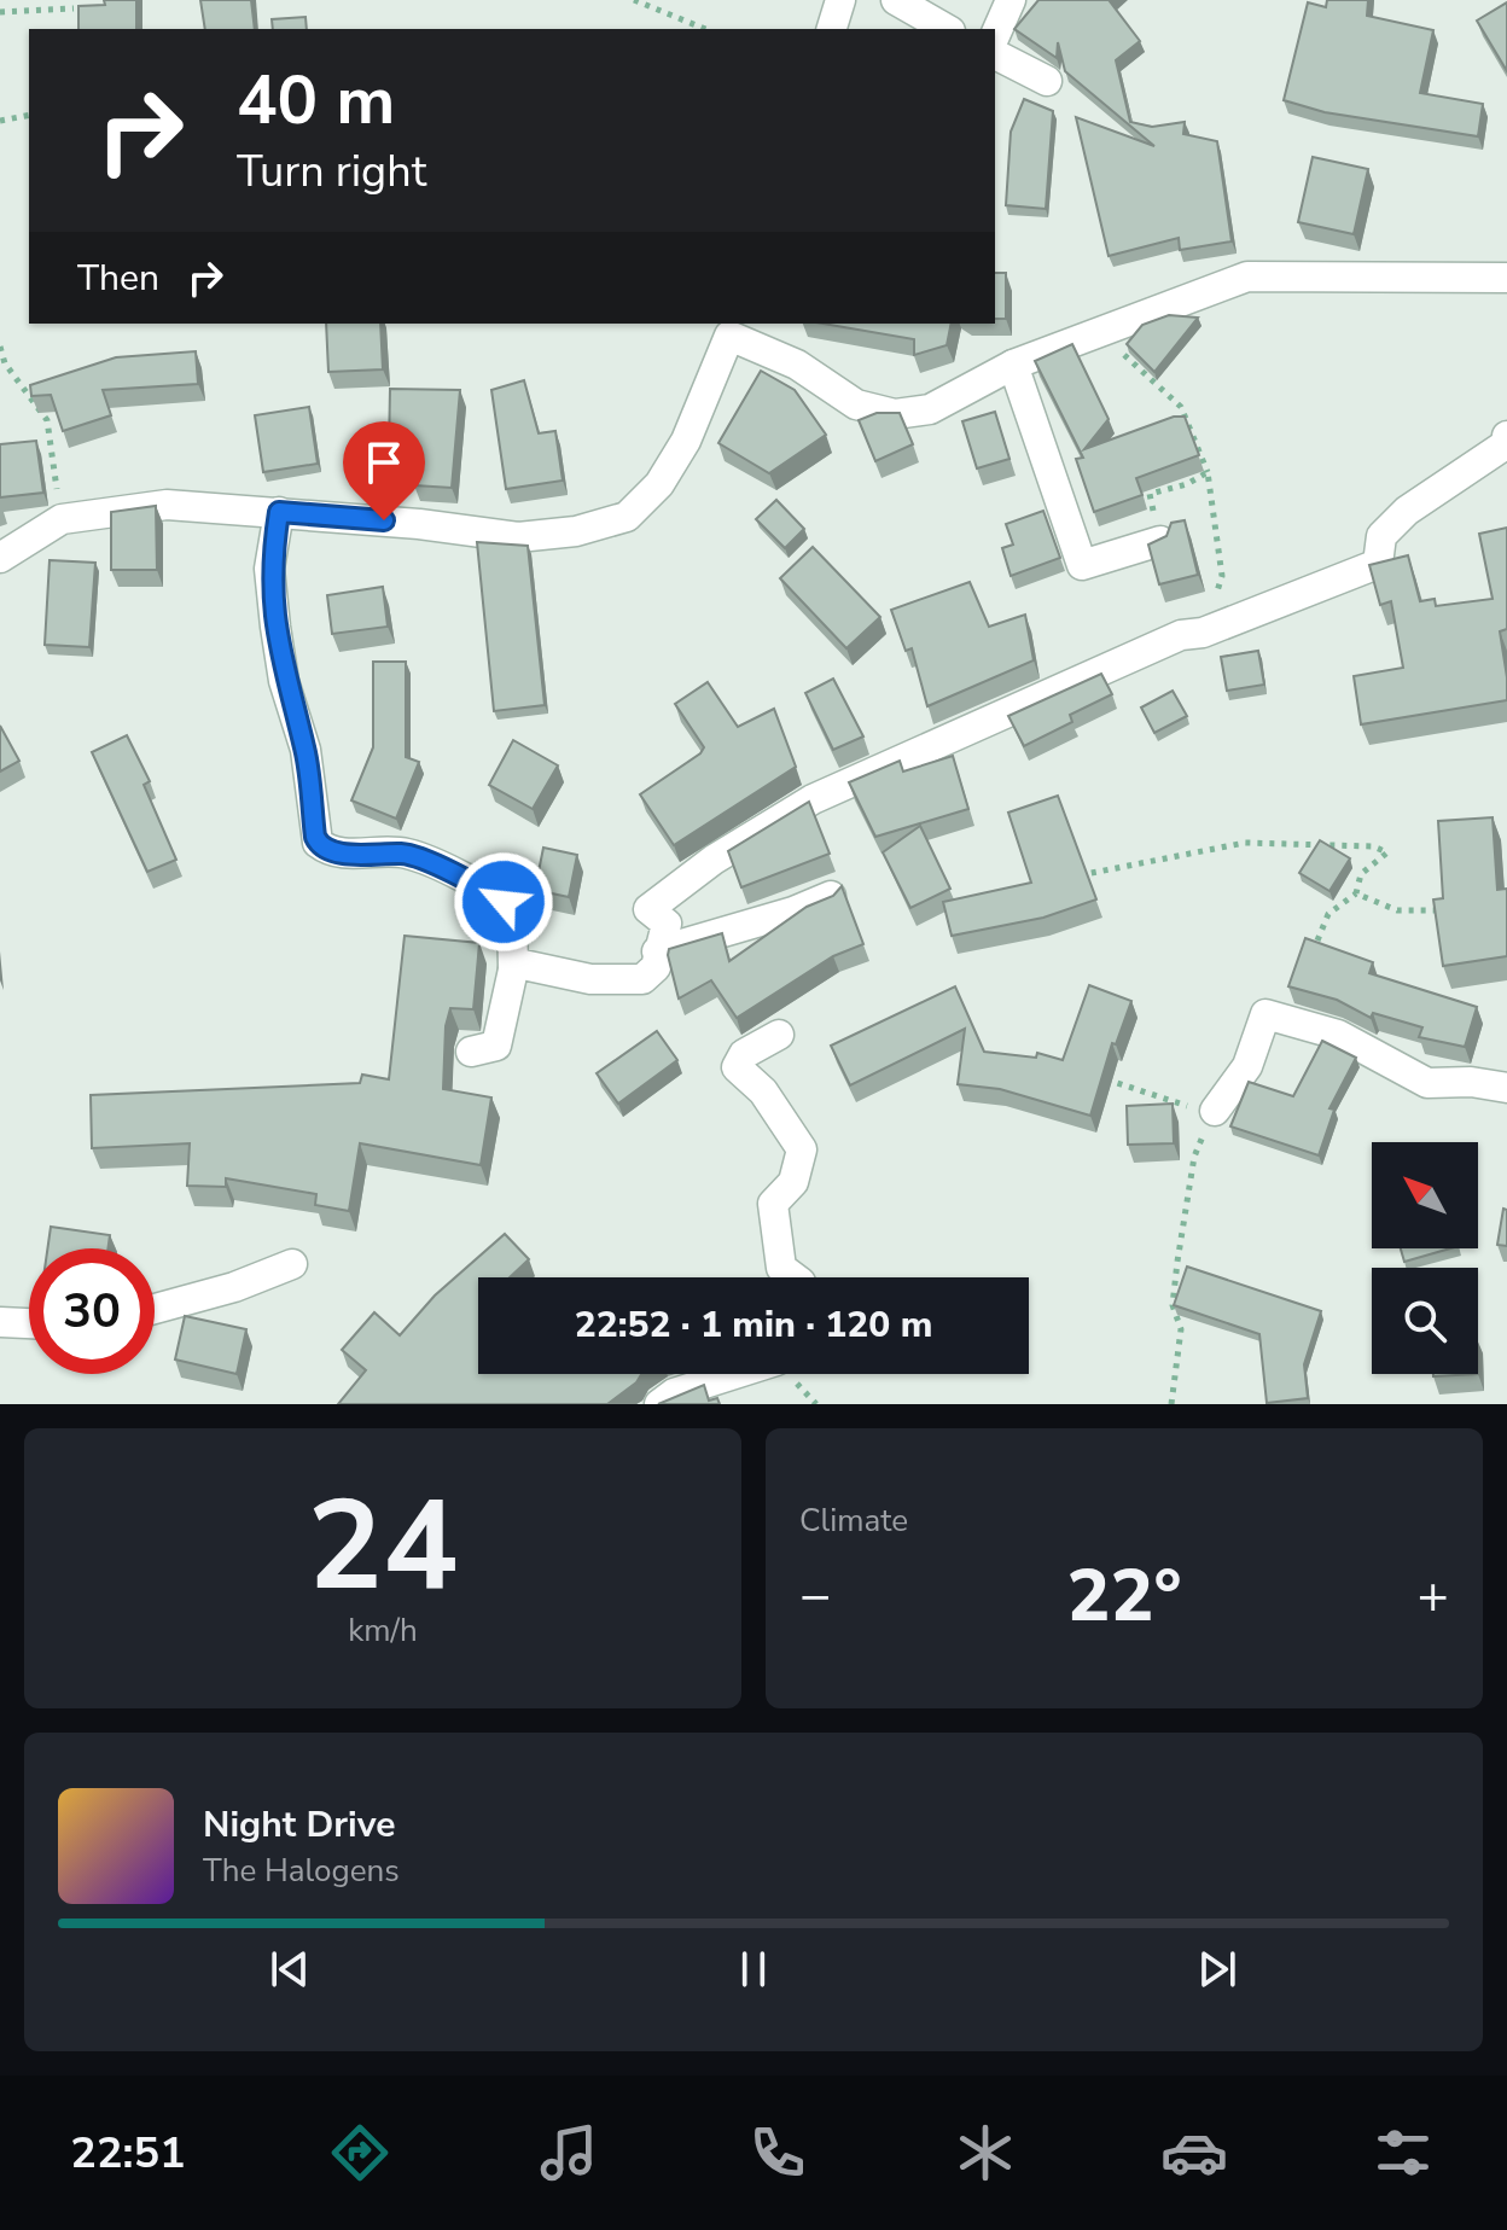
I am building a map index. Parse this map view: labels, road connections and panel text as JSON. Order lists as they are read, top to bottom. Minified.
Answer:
{"north":"top left","page":{"turn":["40 m","Turn right"],"then":"Then","limit":"30","trip":"22:52 · 1 min · 120 m","tile":[["24","km/h"],"Climate"],"heat":["−","22°","+"],"song":["Night Drive","The Halogens"],"tabs":"22:51"}}
